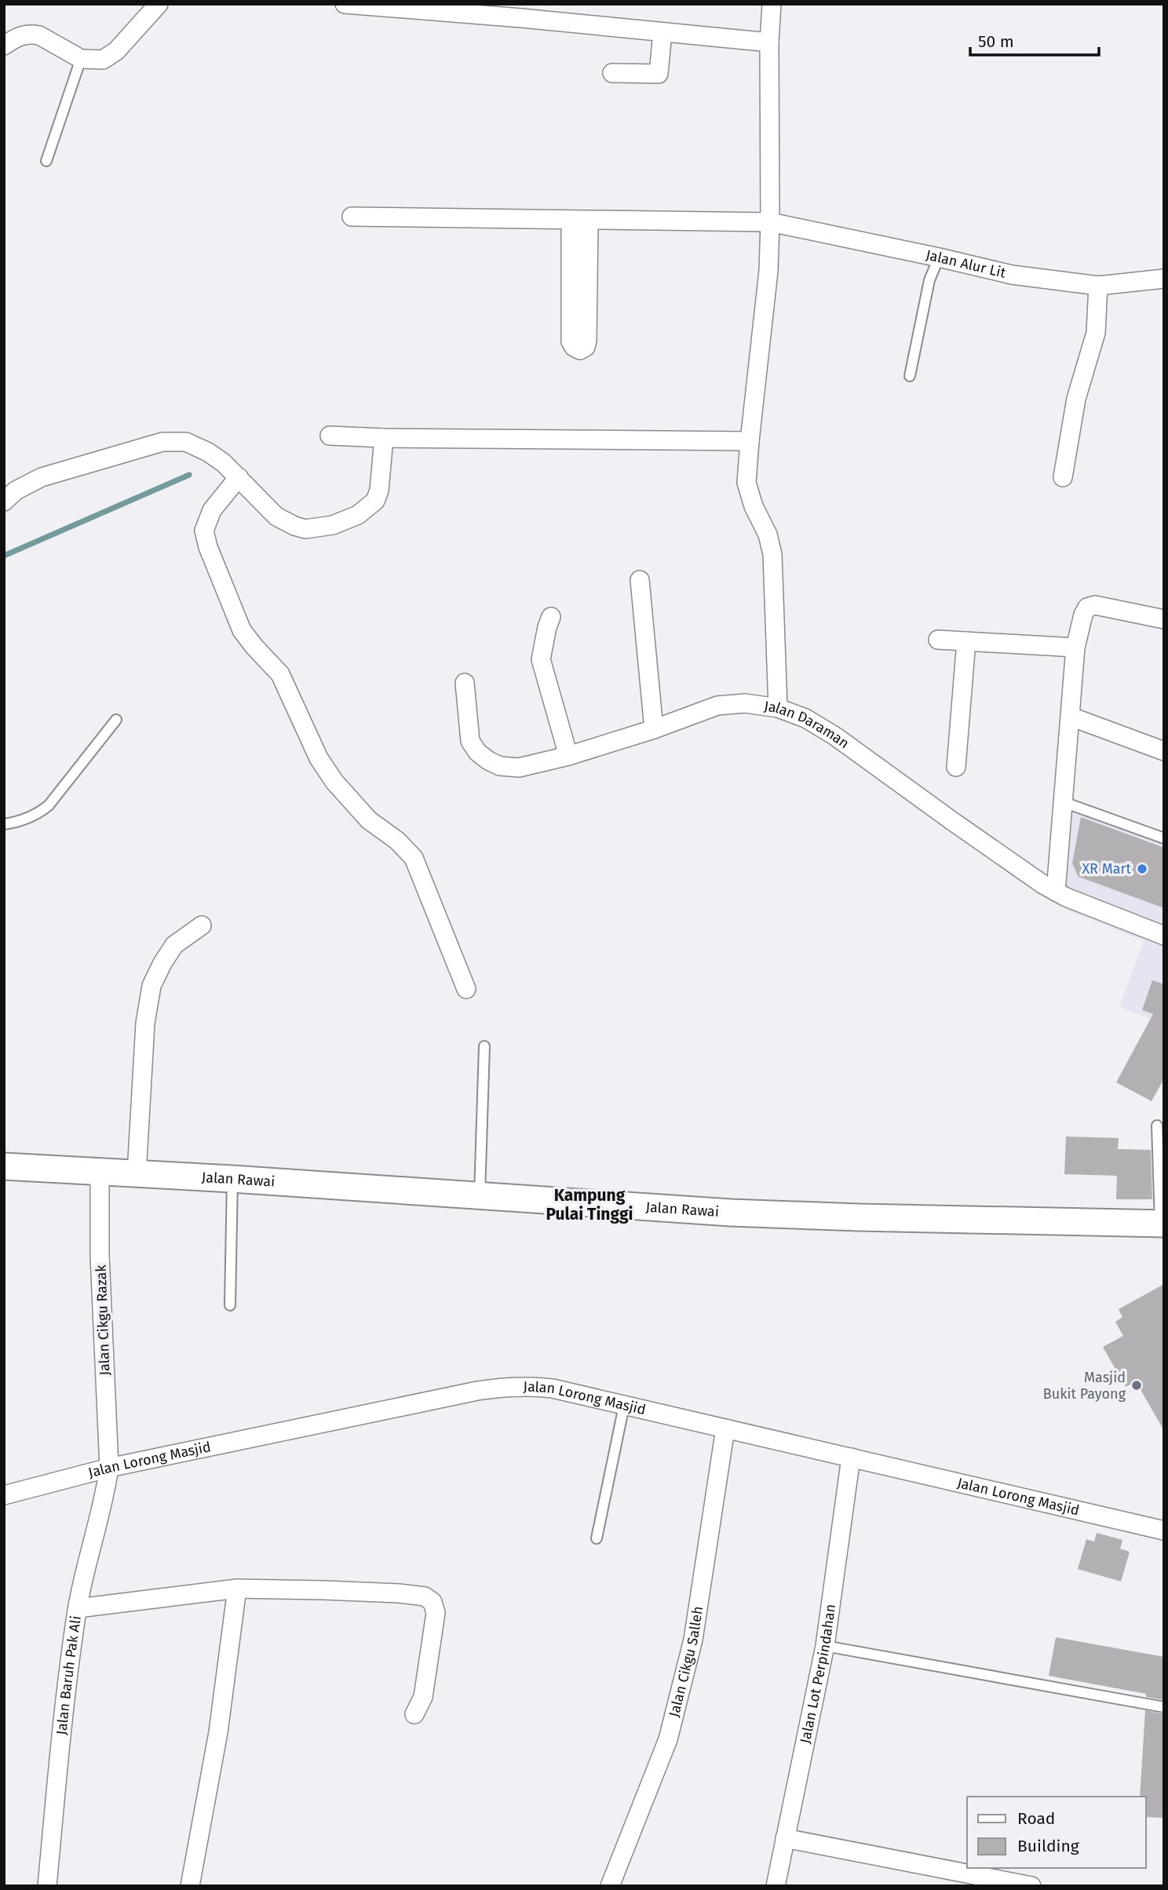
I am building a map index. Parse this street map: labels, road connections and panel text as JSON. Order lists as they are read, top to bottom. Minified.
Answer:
{"streets":{"main road":["Jalan Rawai"],"street":["Jalan Alur Lit","Jalan Daraman","Jalan Cikgu Razak","Jalan Lorong Masjid","Jalan Cikgu Salleh","Jalan Lot Perpindahan","Jalan Baruh Pak Ali"]},"crossings":[["Jalan Rawai","Jalan Cikgu Razak"],["Jalan Cikgu Razak","Jalan Lorong Masjid"],["Jalan Cikgu Razak","Jalan Baruh Pak Ali"],["Jalan Lorong Masjid","Jalan Cikgu Salleh"],["Jalan Lorong Masjid","Jalan Lot Perpindahan"],["Jalan Lorong Masjid","Jalan Baruh Pak Ali"]],"districts":["Kampung Pulai Tinggi"],"places":["XR Mart","Masjid Bukit Payong"],"legend":["Road","Building"],"scale_bar":"50 m"}
